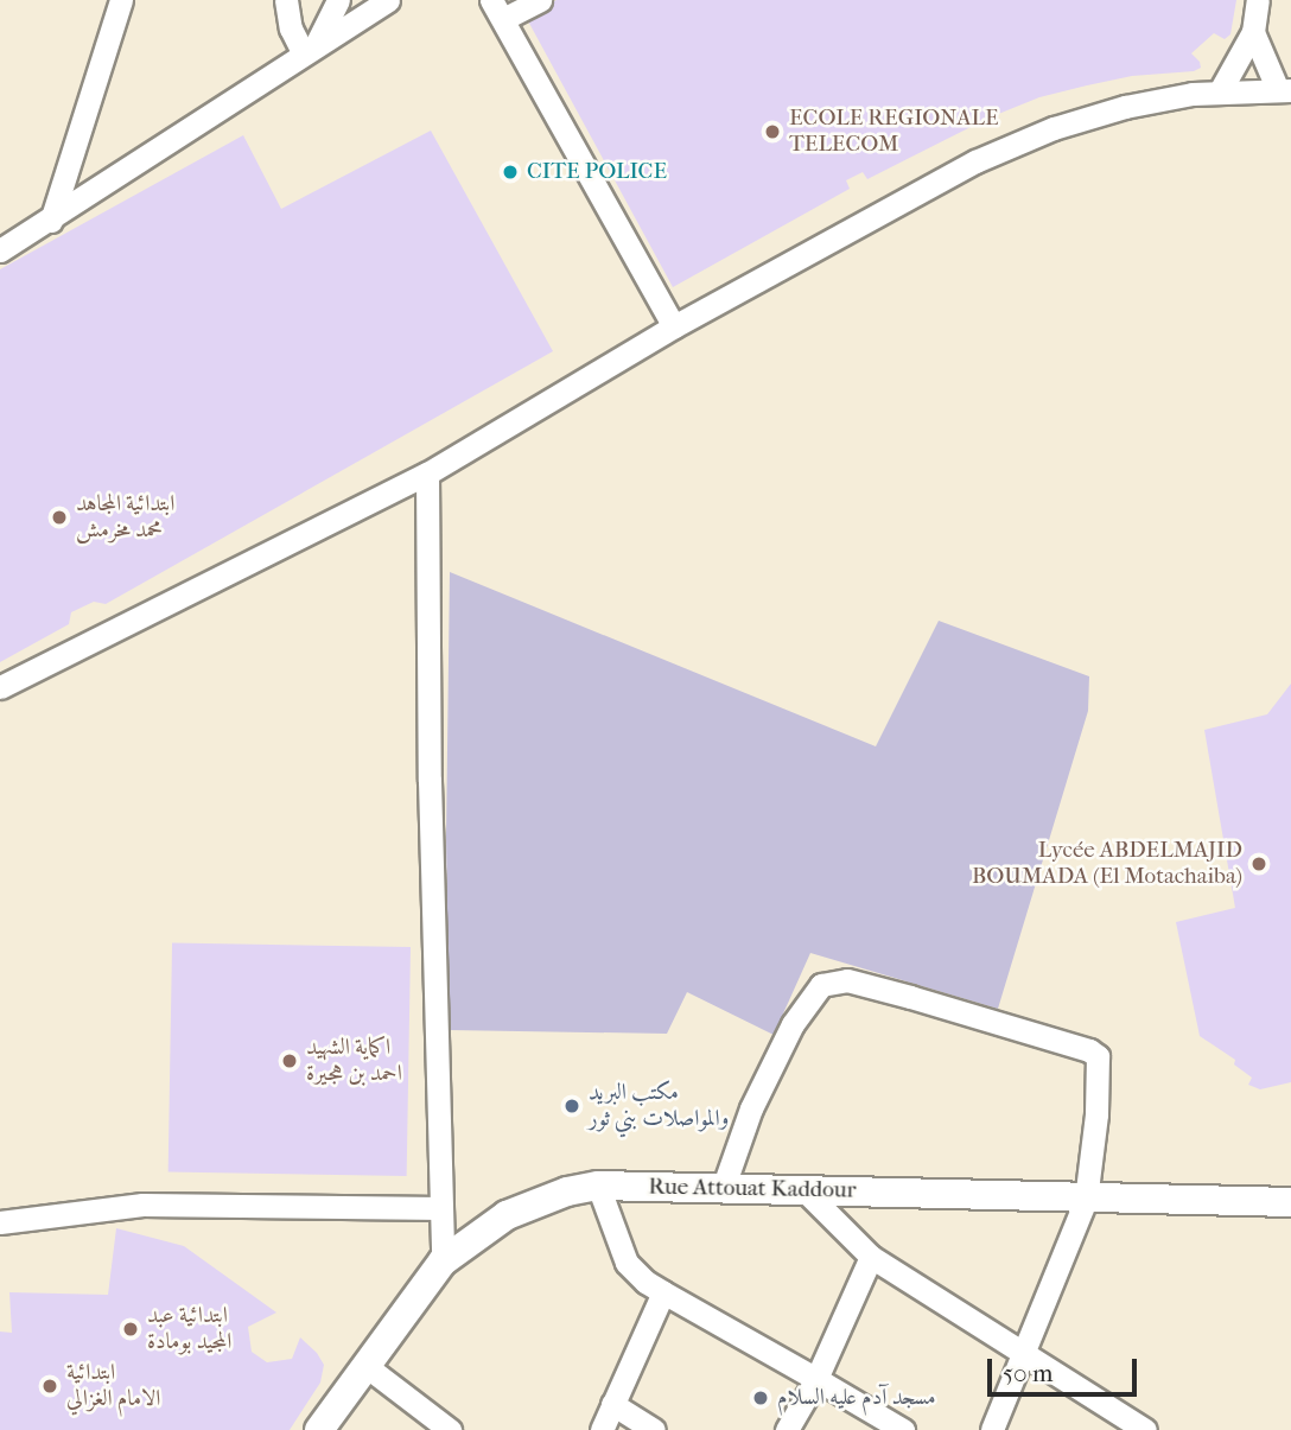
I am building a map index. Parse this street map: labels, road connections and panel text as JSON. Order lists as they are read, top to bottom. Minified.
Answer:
{"streets":{"street":["Rue Attouat Kaddour"]},"places":["ECOLE REGIONALE TELECOM","CITE POLICE","ابتدائية المجاهد محمد مخرمش","Lycée ABDELMAJID BOUMADA (El Motachaiba)","اكماية الشهيد احمد بن هجيرة","مكتب البريد والمواصلات بني ثور","ابتدائية عبد المجيد بومادة","ابتدائية الامام الغزالي","مسجد آدم عليه السلام"],"scale_bar":"50 m"}
